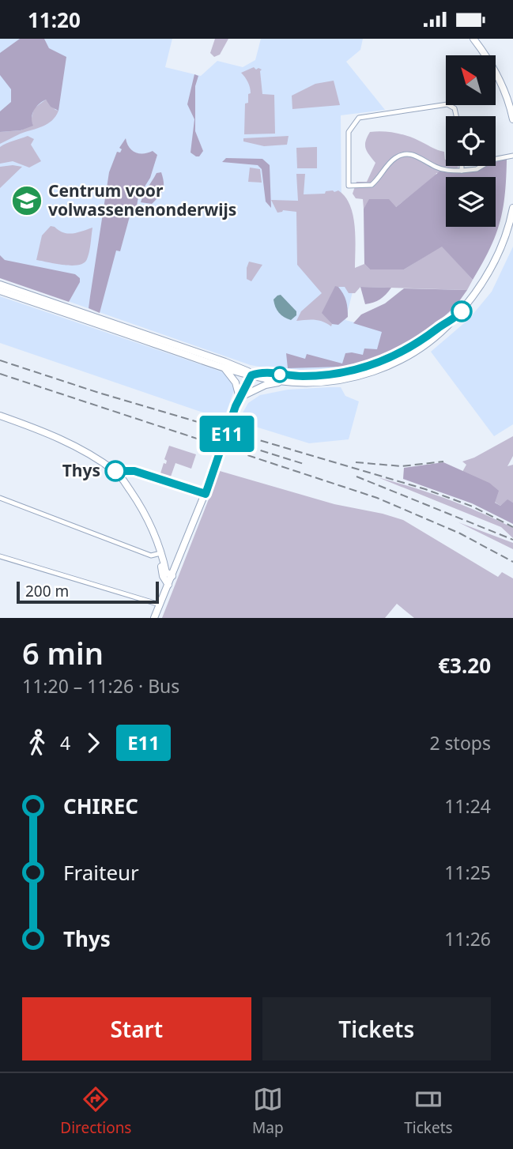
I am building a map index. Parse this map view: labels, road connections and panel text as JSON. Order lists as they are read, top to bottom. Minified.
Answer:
{"places":{"school or university":["Centrum voor volwassenenonderwijs"],"other":["Thys"]},"lines":["bus line E11"],"scale_bar":"200 m","north":"top left","page":{"status":"11:20","on_map":"E11","scale":"200 m","heading":["6 min","11:20 – 11:26 · Bus","€3.20"],"legs":["4","E11","2 stops"],"list":[{"name":"CHIREC","value":"11:24"},{"name":"Fraiteur","value":"11:25"},{"name":"Thys","value":"11:26"}],"buttons":["Start","Tickets"],"tabs":["Directions","Map","Tickets"]}}
